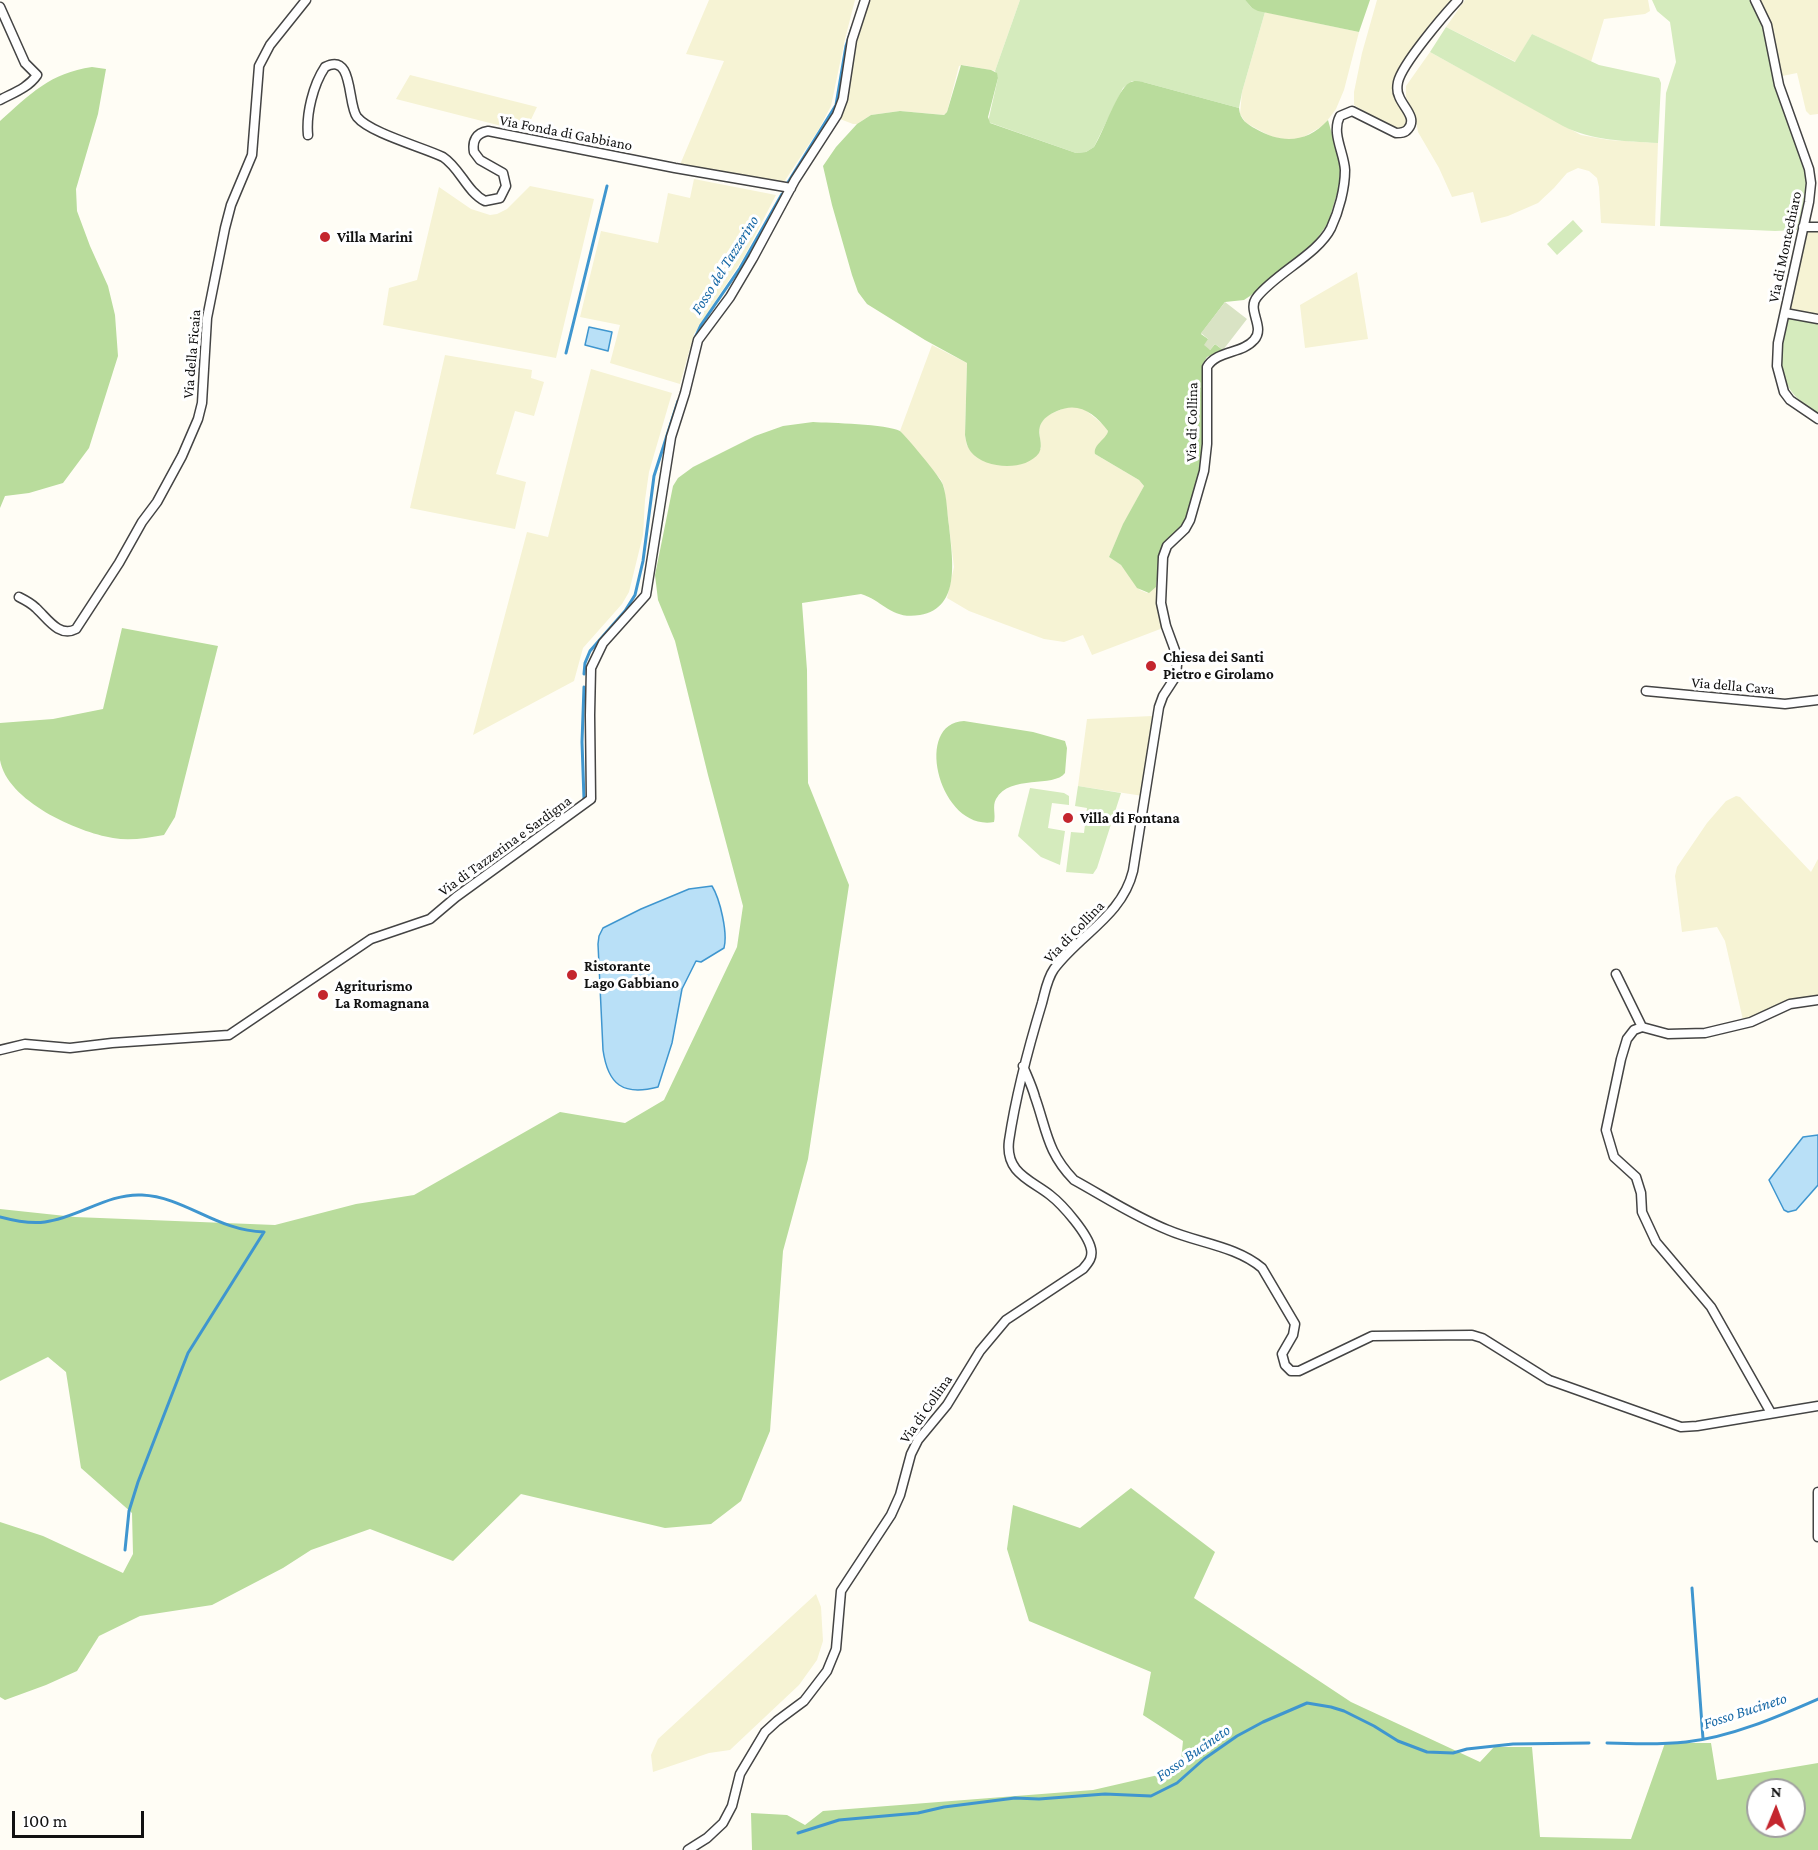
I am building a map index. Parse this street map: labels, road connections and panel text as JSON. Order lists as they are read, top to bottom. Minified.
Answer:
{"streets":{"street":["Via Fonda di Gabbiano","Via di Montechiaro","Via della Ficaia","Via di Collina","Via della Cava","Via di Tazzerina e Sardigna"]},"crossings":[["Via Fonda di Gabbiano","Via di Tazzerina e Sardigna"]],"water":["Fosso del Tazzerino","Fosso Bucineto"],"places":["Villa Marini","Chiesa dei Santi Pietro e Girolamo","Villa di Fontana","Ristorante Lago Gabbiano","Agriturismo La Romagnana"],"scale_bar":"100 m","north":"top"}
